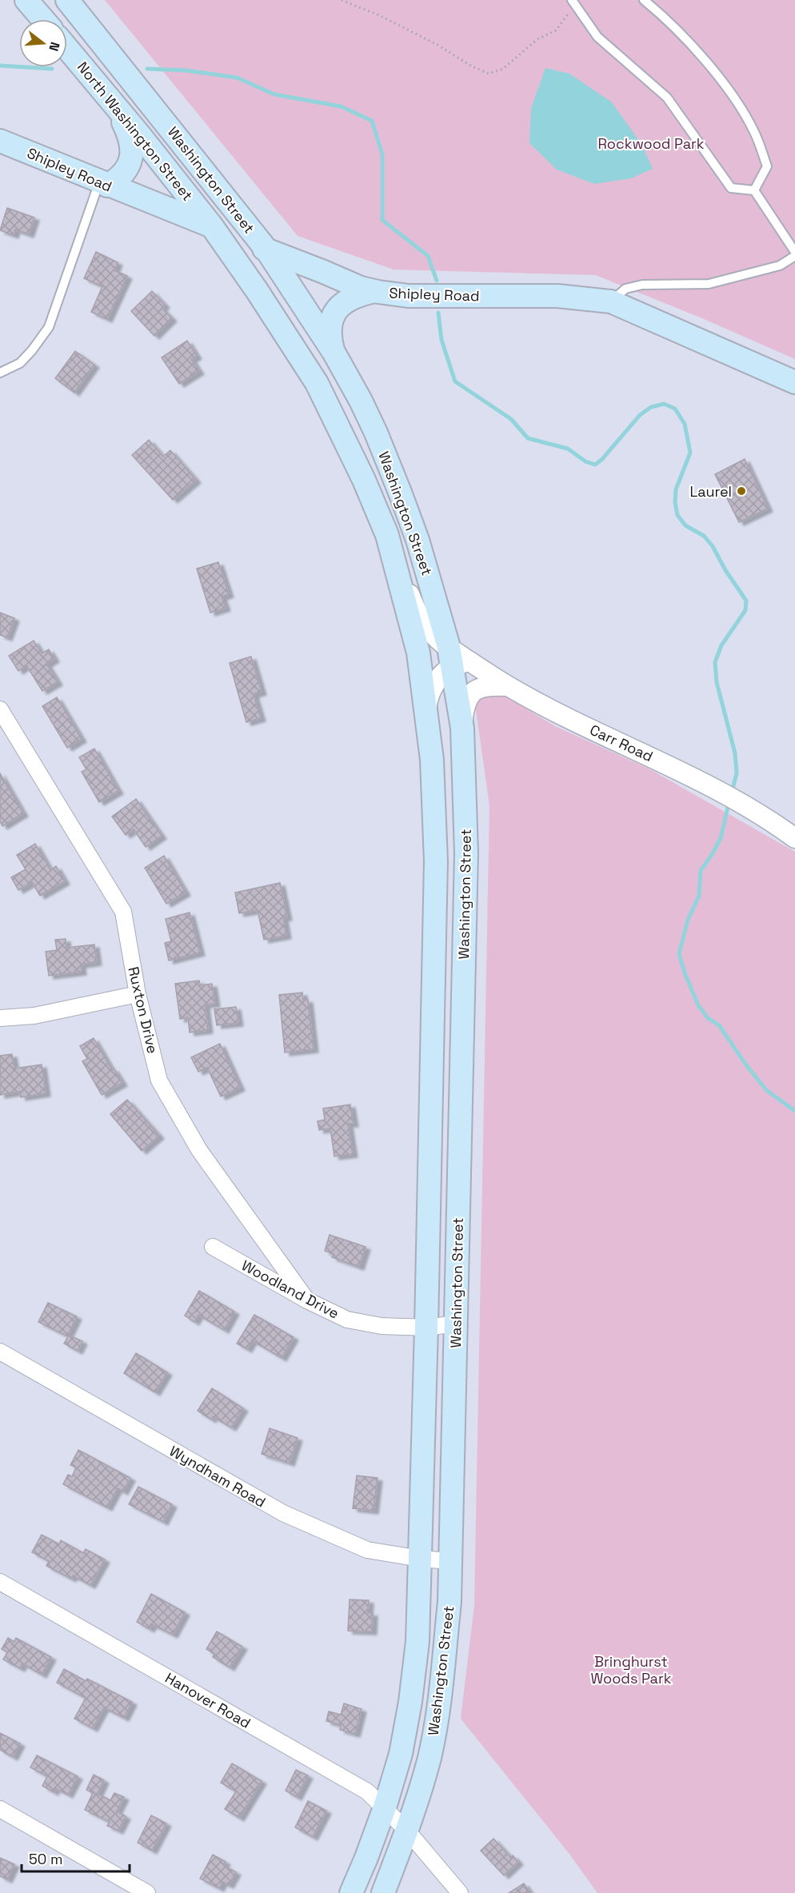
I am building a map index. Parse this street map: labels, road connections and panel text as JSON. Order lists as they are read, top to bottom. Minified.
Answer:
{"streets":{"main road":["North Washington Street","Shipley Road","Washington Street"],"street":["Carr Road","Ruxton Drive","Woodland Drive","Wyndham Road","Hanover Road"]},"crossings":[["North Washington Street","Shipley Road"],["North Washington Street","Washington Street"],["Shipley Road","Washington Street"],["Washington Street","Carr Road"],["Washington Street","Woodland Drive"],["Washington Street","Wyndham Road"],["Washington Street","Hanover Road"],["Ruxton Drive","Woodland Drive"]],"parks":["Rockwood Park","Bringhurst Woods Park"],"places":["Laurel"],"scale_bar":"50 m","north":"right"}
